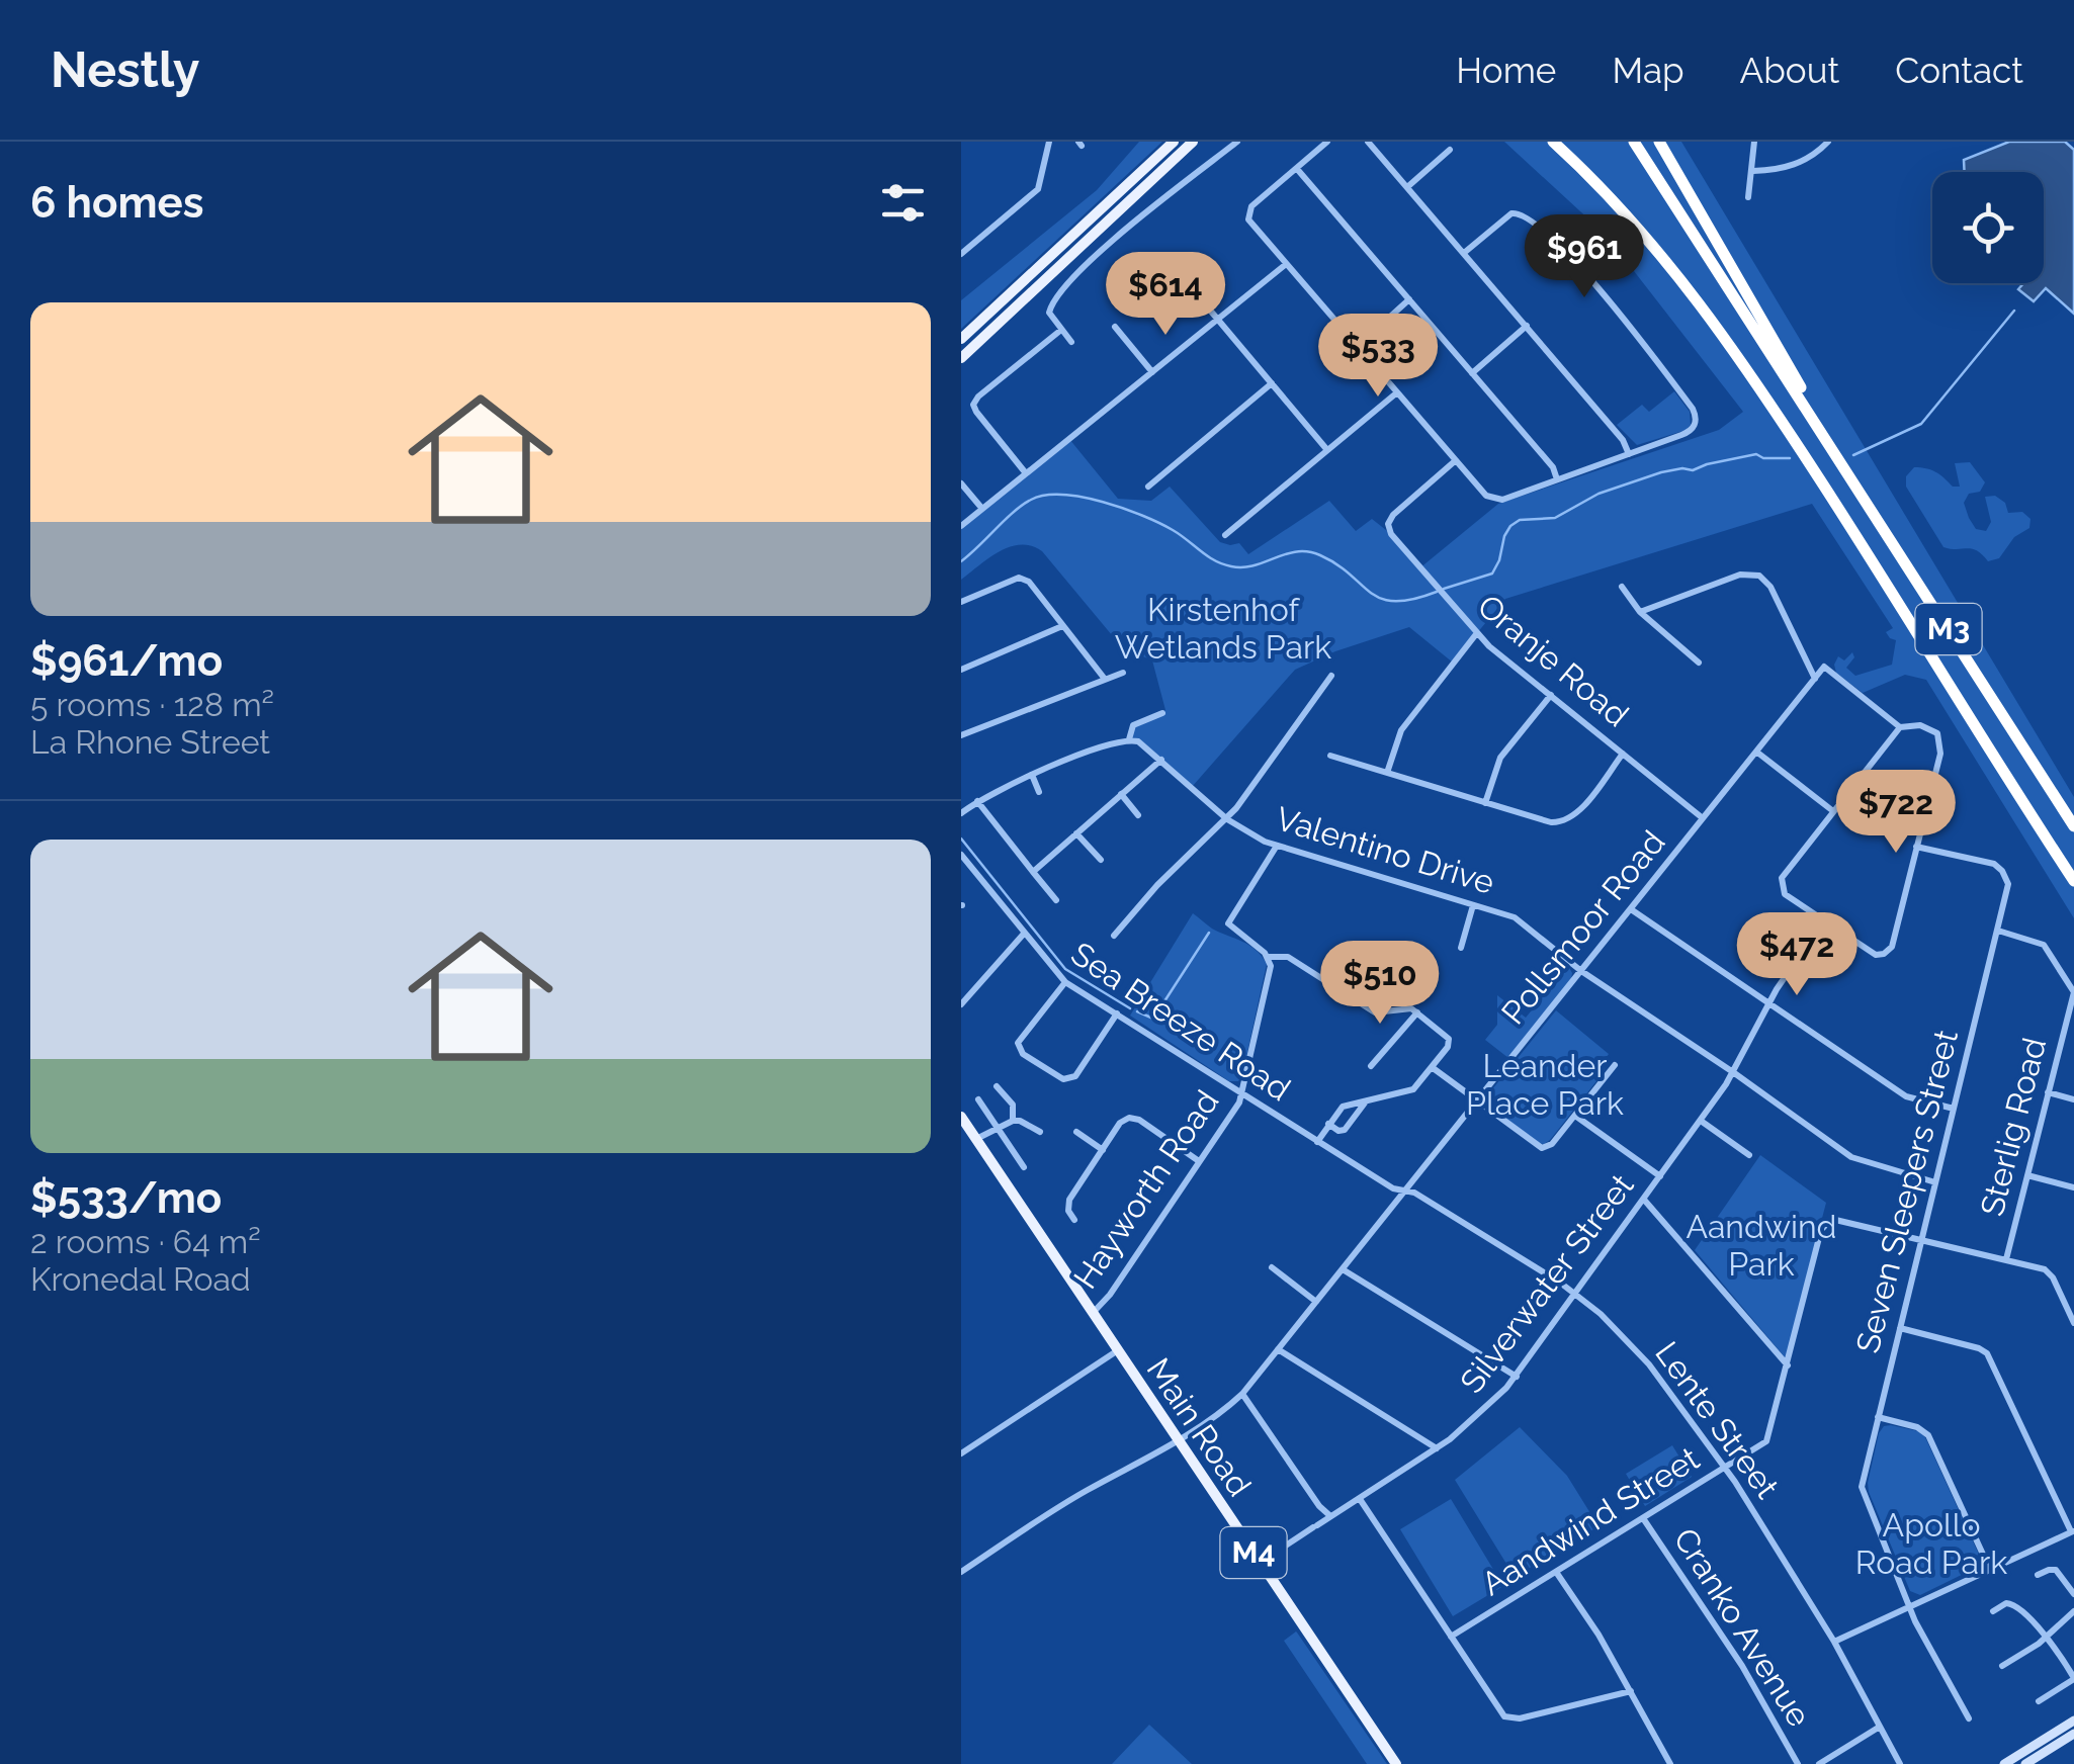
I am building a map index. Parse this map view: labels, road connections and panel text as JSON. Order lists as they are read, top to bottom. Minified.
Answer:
{"streets":{"highway":["M3"],"main road":["Main Road","M4"],"street":["Oranje Road","Valentino Drive","Pollsmoor Road","Sea Breeze Road","Sterlig Road","Hayworth Road","Seven Sleepers Street","Silverwater Street","Lente Street","Aandwind Street","Cranko Avenue"]},"crossings":[["Oranje Road","Pollsmoor Road"],["Valentino Drive","Pollsmoor Road"],["Valentino Drive","Seven Sleepers Street"],["Valentino Drive","Silverwater Street"],["Pollsmoor Road","Sea Breeze Road"],["Pollsmoor Road","Lente Street"],["Pollsmoor Road","Main Road"],["Sea Breeze Road","Hayworth Road"],["Sea Breeze Road","Lente Street"],["Sterlig Road","Seven Sleepers Street"],["Hayworth Road","Main Road"],["Seven Sleepers Street","Aandwind Street"],["Silverwater Street","Lente Street"],["Silverwater Street","Main Road"],["Lente Street","Aandwind Street"],["Aandwind Street","Cranko Avenue"]],"parks":["Kirstenhof Wetlands Park","Leander Place Park","Aandwind Park","Apollo Road Park"],"page":{"header":"Nestly","nav":["Home","Map","About","Contact"],"heading":"6 homes","price":["$961","$614","$533","$722","$472","$510"],"list":[{"name":"$961/mo","note":"5 rooms · 128 m² · La Rhone Street"},{"name":"$533/mo","note":"2 rooms · 64 m² · Kronedal Road"}]}}
